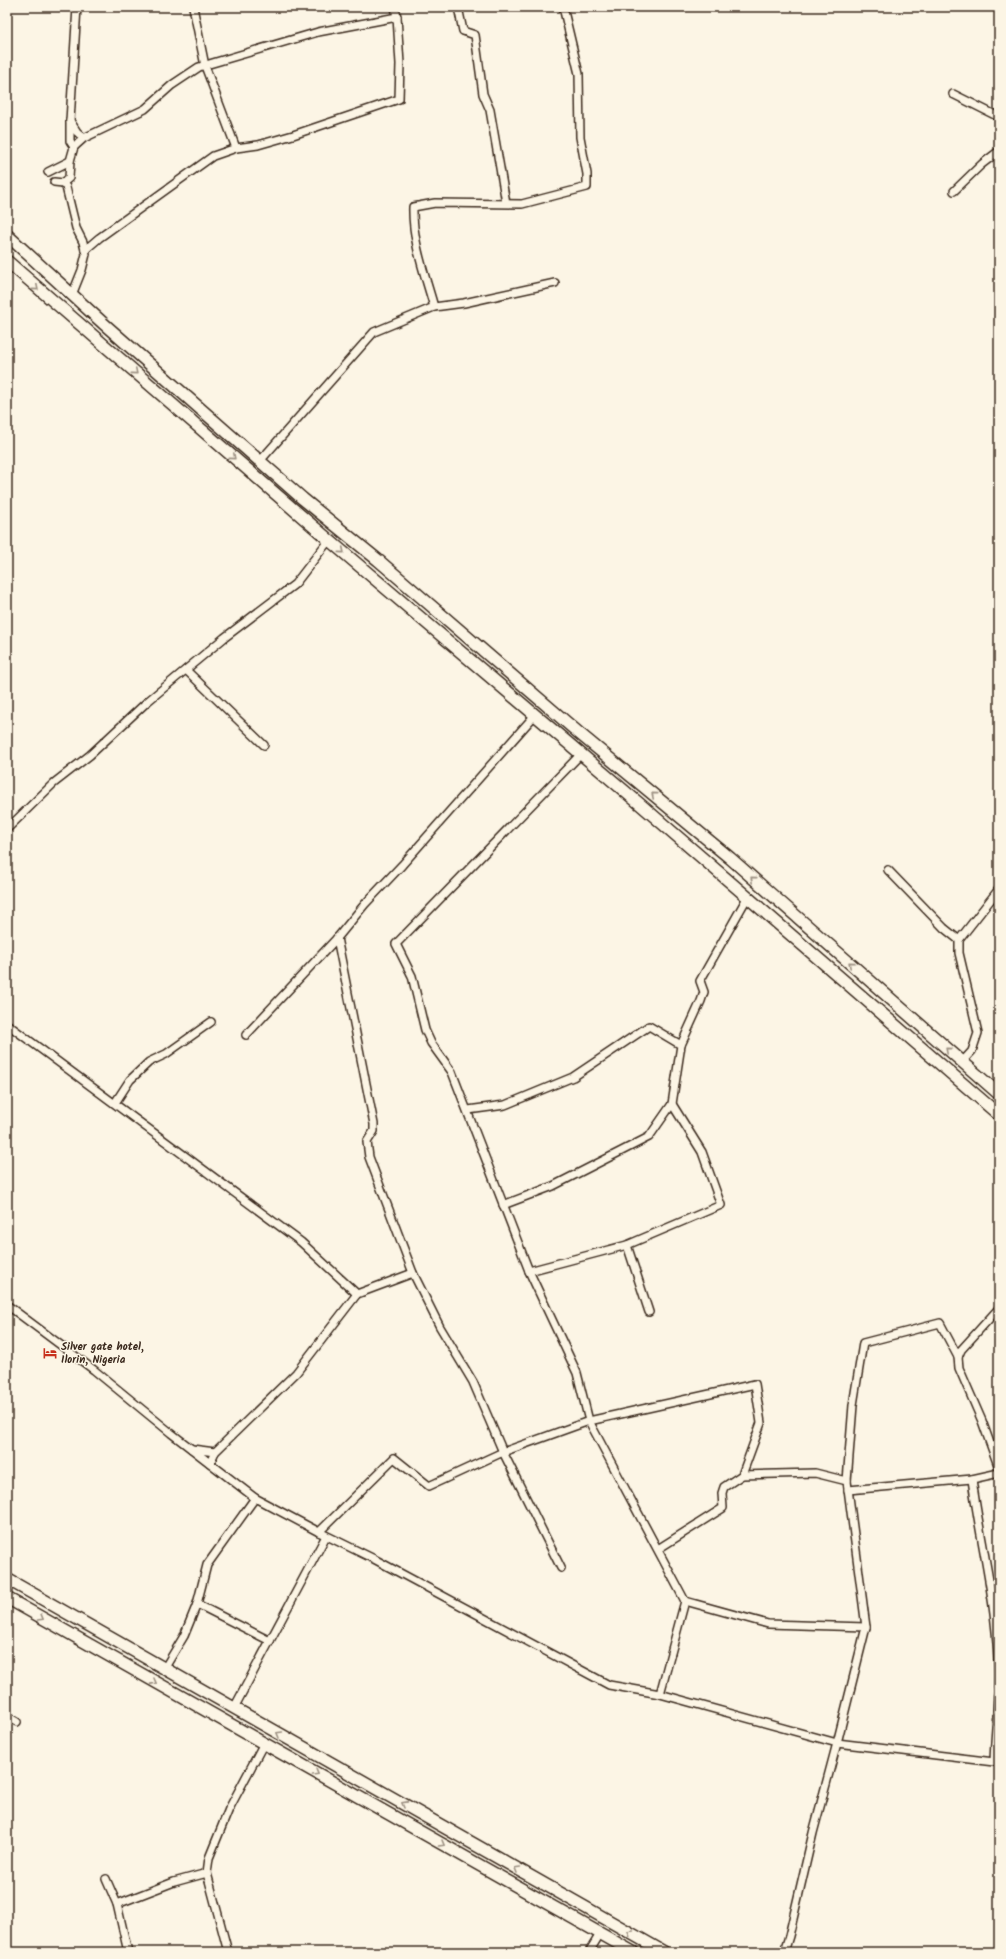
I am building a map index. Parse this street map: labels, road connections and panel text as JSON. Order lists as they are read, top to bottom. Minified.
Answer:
{"places":{"hotel":["Silver gate hotel, Ilorin, Nigeria"]}}
